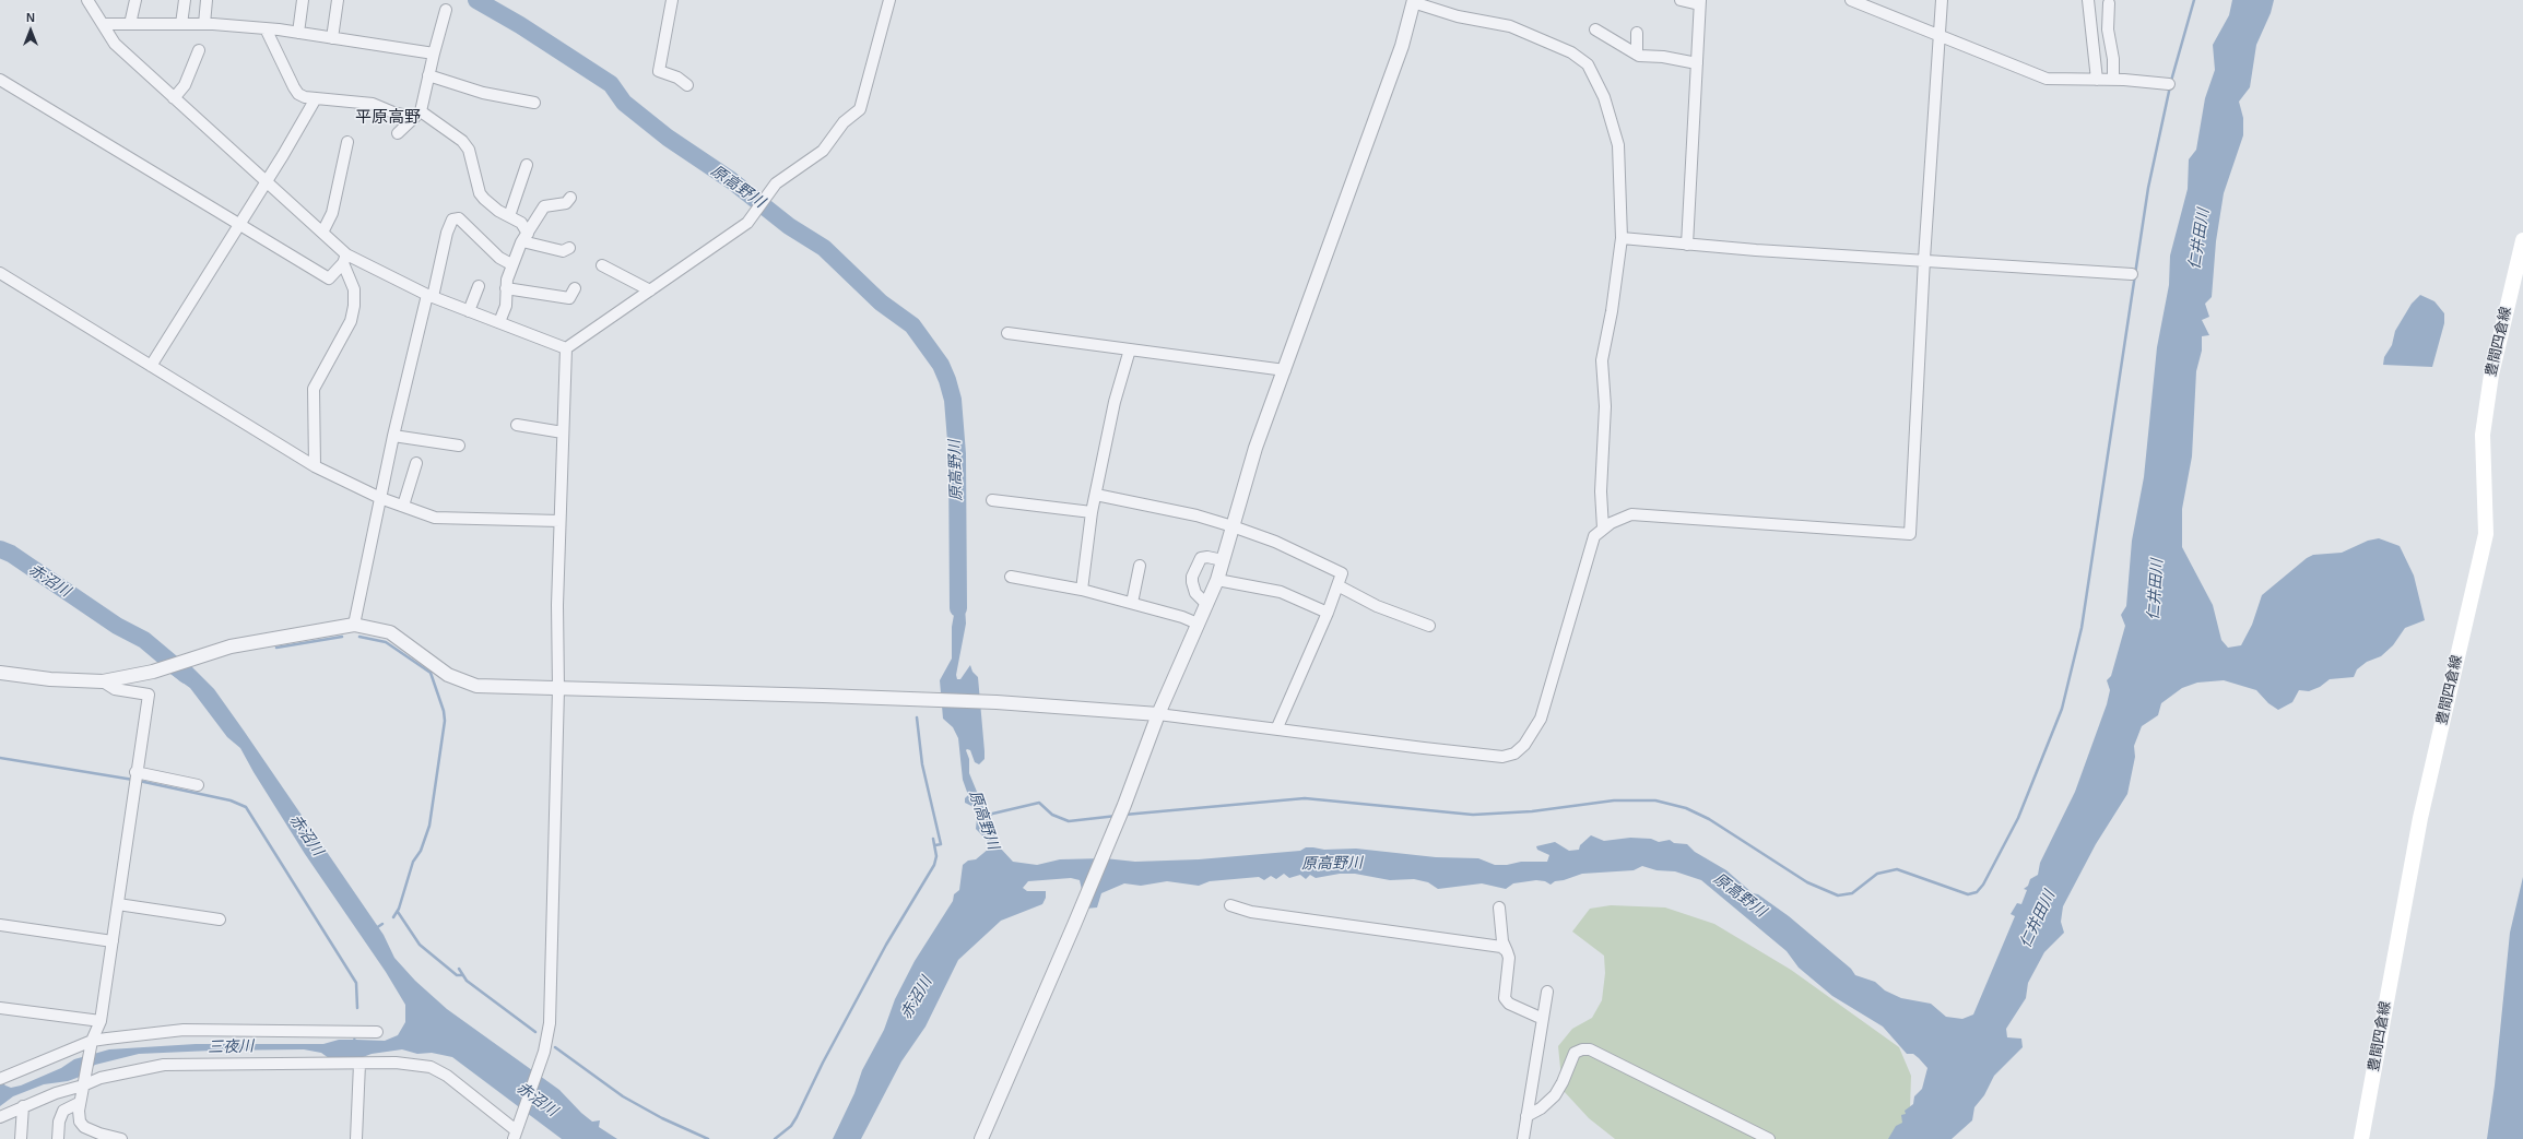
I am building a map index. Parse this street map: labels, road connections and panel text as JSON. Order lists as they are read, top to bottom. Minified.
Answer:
{"streets":{"main road":["豊間四倉線"]},"districts":["平原高野"],"water":["原高野川","仁井田川","赤沼川","三夜川"],"north":"top"}
